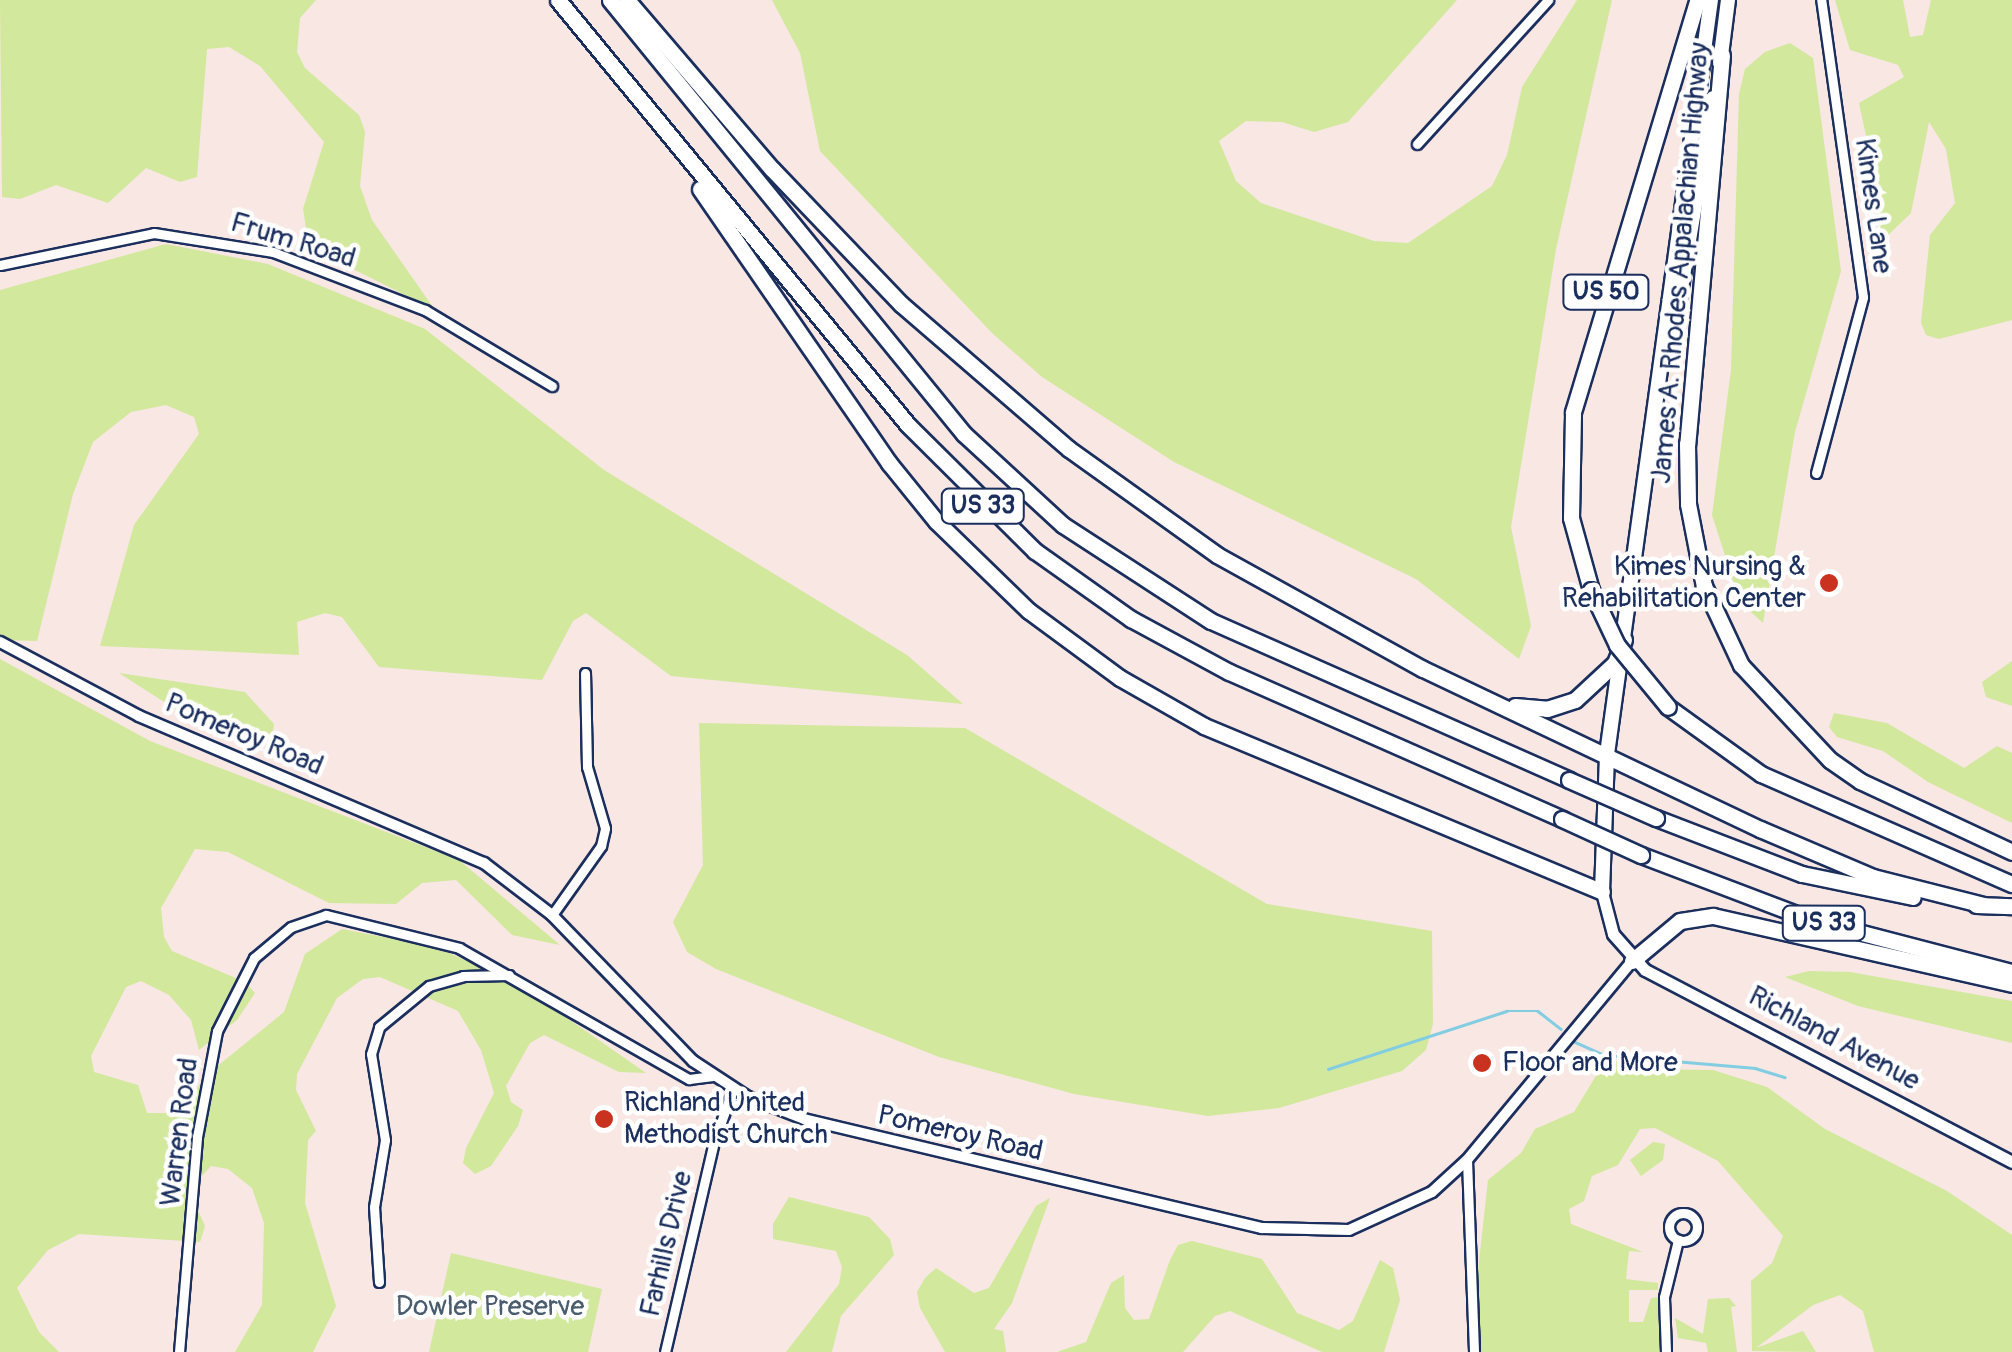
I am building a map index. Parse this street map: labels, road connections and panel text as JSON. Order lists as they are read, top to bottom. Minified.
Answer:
{"streets":{"highway":["James A. Rhodes Appalachian Highway","US 50","US 33"],"main road":["Richland Avenue"],"street":["Kimes Lane","Frum Road","Pomeroy Road","Warren Road","Farhills Drive"]},"crossings":[["Pomeroy Road","Richland Avenue"],["Pomeroy Road","Warren Road"],["Pomeroy Road","Farhills Drive"]],"parks":["Dowler Preserve"],"places":["Kimes Nursing & Rehabilitation Center","Floor and More","Richland United Methodist Church"]}
